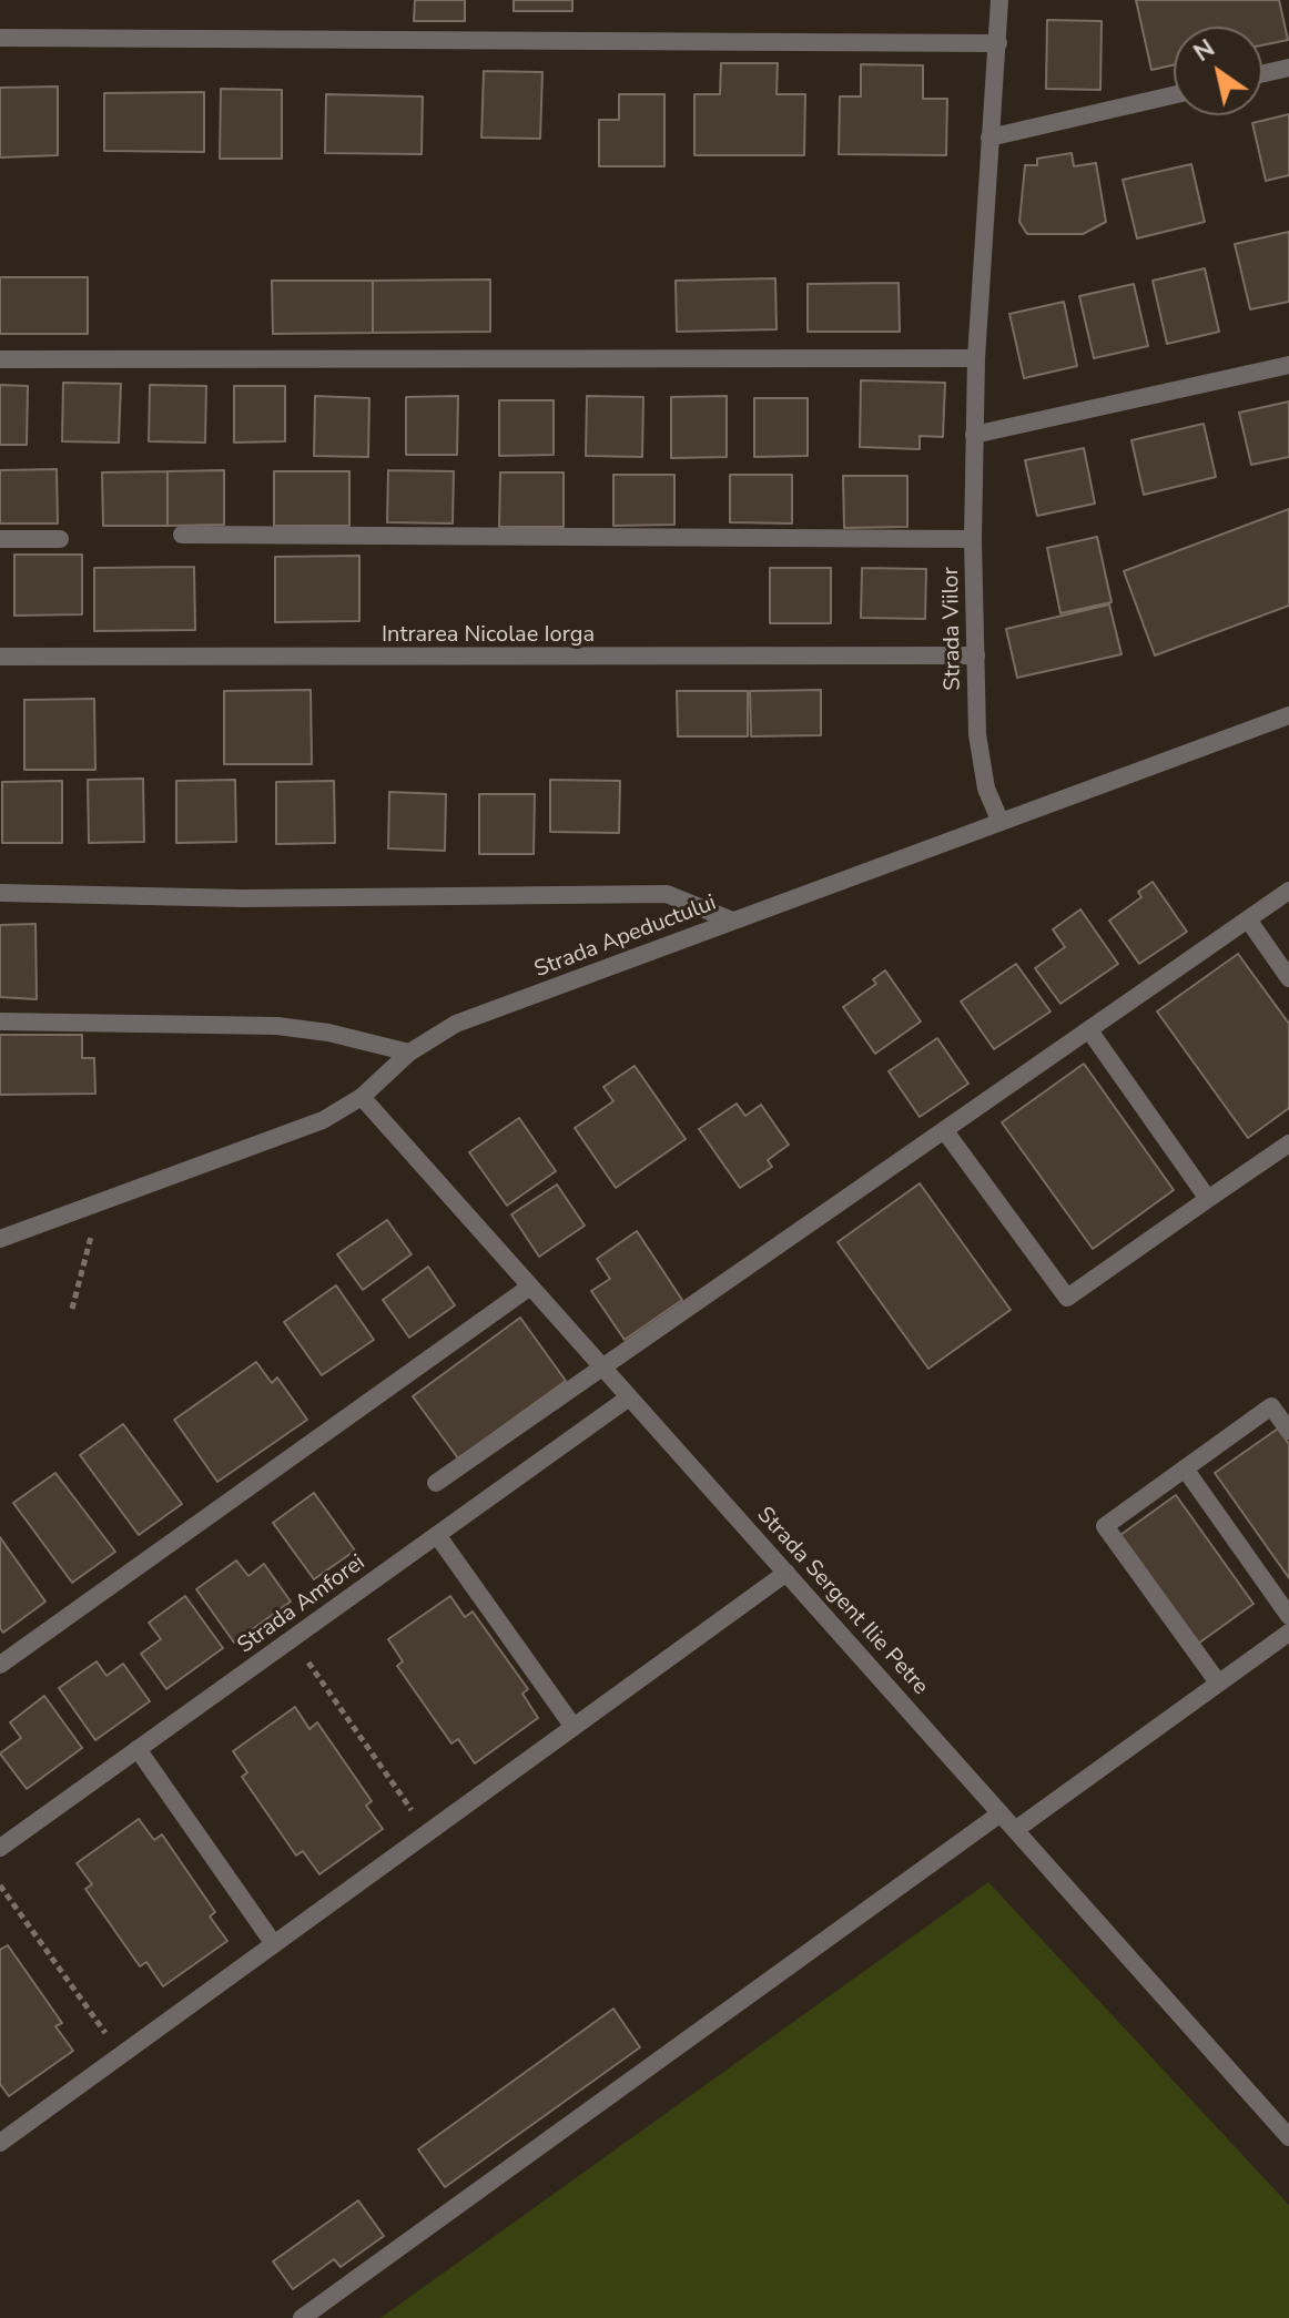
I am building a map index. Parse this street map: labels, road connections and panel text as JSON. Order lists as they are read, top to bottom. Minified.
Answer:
{"streets":{"street":["Strada Viilor","Intrarea Nicolae Iorga","Strada Apeductului","Strada Sergent Ilie Petre","Strada Amforei"]},"crossings":[["Strada Viilor","Intrarea Nicolae Iorga"],["Strada Viilor","Strada Apeductului"],["Strada Apeductului","Strada Sergent Ilie Petre"],["Strada Sergent Ilie Petre","Strada Amforei"]],"north":"top left"}
